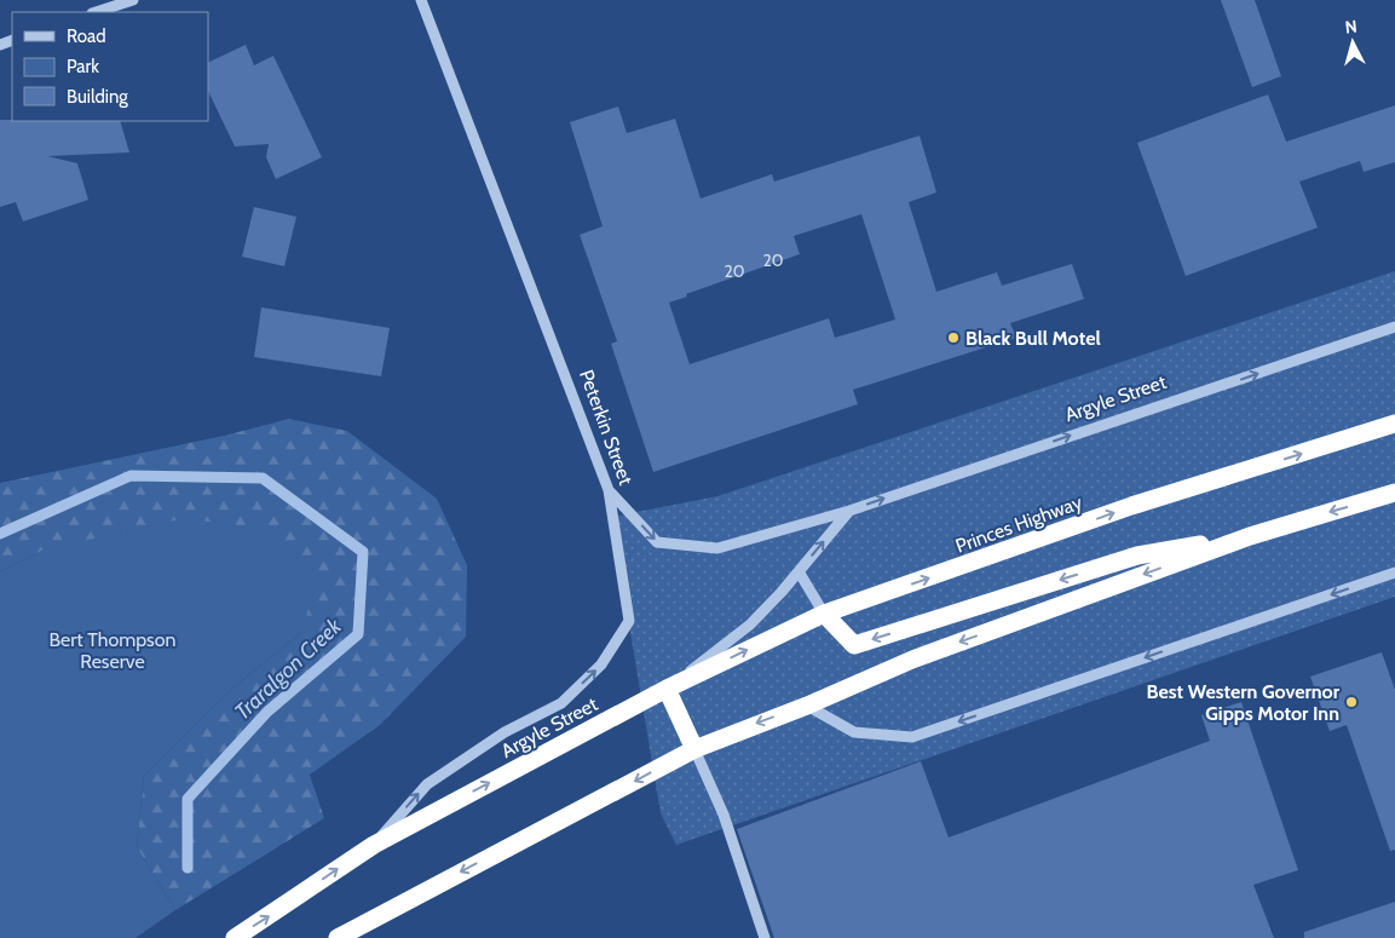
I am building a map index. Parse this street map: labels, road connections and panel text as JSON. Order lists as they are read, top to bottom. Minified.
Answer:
{"streets":{"highway":["Argyle Street","Princes Highway"],"street":["Peterkin Street"]},"crossings":[["Argyle Street","Peterkin Street"],["Argyle Street","Princes Highway"]],"one_way":["Argyle Street","Peterkin Street"],"water":["Traralgon Creek"],"parks":["Bert Thompson Reserve"],"places":["Black Bull Motel","Best Western Governor Gipps Motor Inn"],"house_numbers":["20","20"],"legend":["Road","Park","Building"],"north":"top"}
